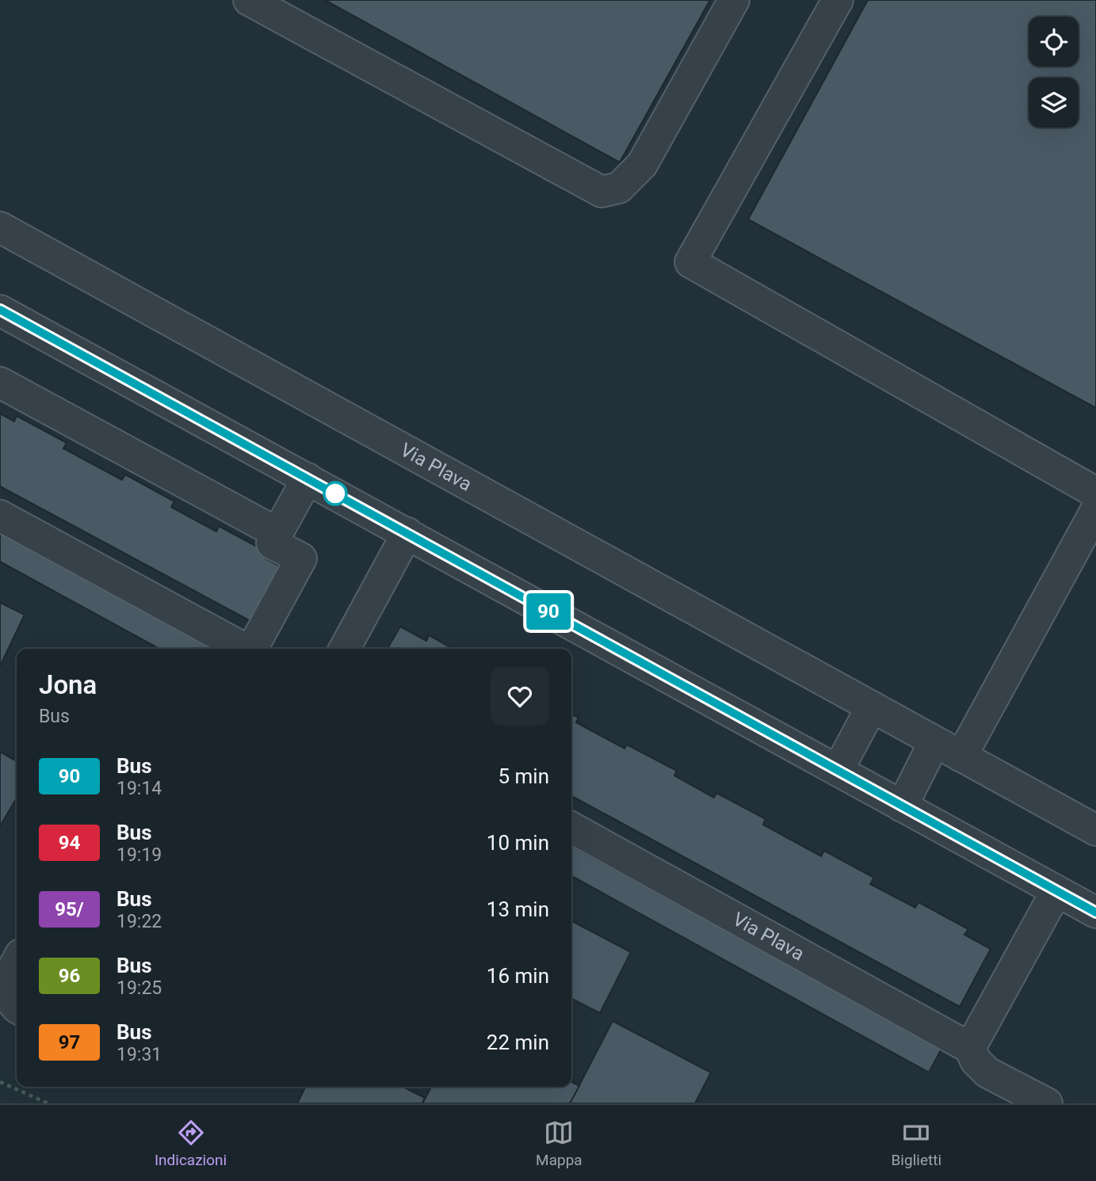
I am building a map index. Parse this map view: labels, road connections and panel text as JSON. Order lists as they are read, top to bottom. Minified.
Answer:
{"streets":{"street":["Via Plava"]},"lines":["bus line 90"],"page":{"on_map":"90","heading":["Jona","Bus"],"list":[{"mark":"90","name":"Bus","note":"19:14","value":"5 min"},{"mark":"94","name":"Bus","note":"19:19","value":"10 min"},{"mark":"95/","name":"Bus","note":"19:22","value":"13 min"},{"mark":"96","name":"Bus","note":"19:25","value":"16 min"},{"mark":"97","name":"Bus","note":"19:31","value":"22 min"}],"tabs":["Indicazioni","Mappa","Biglietti"]}}
